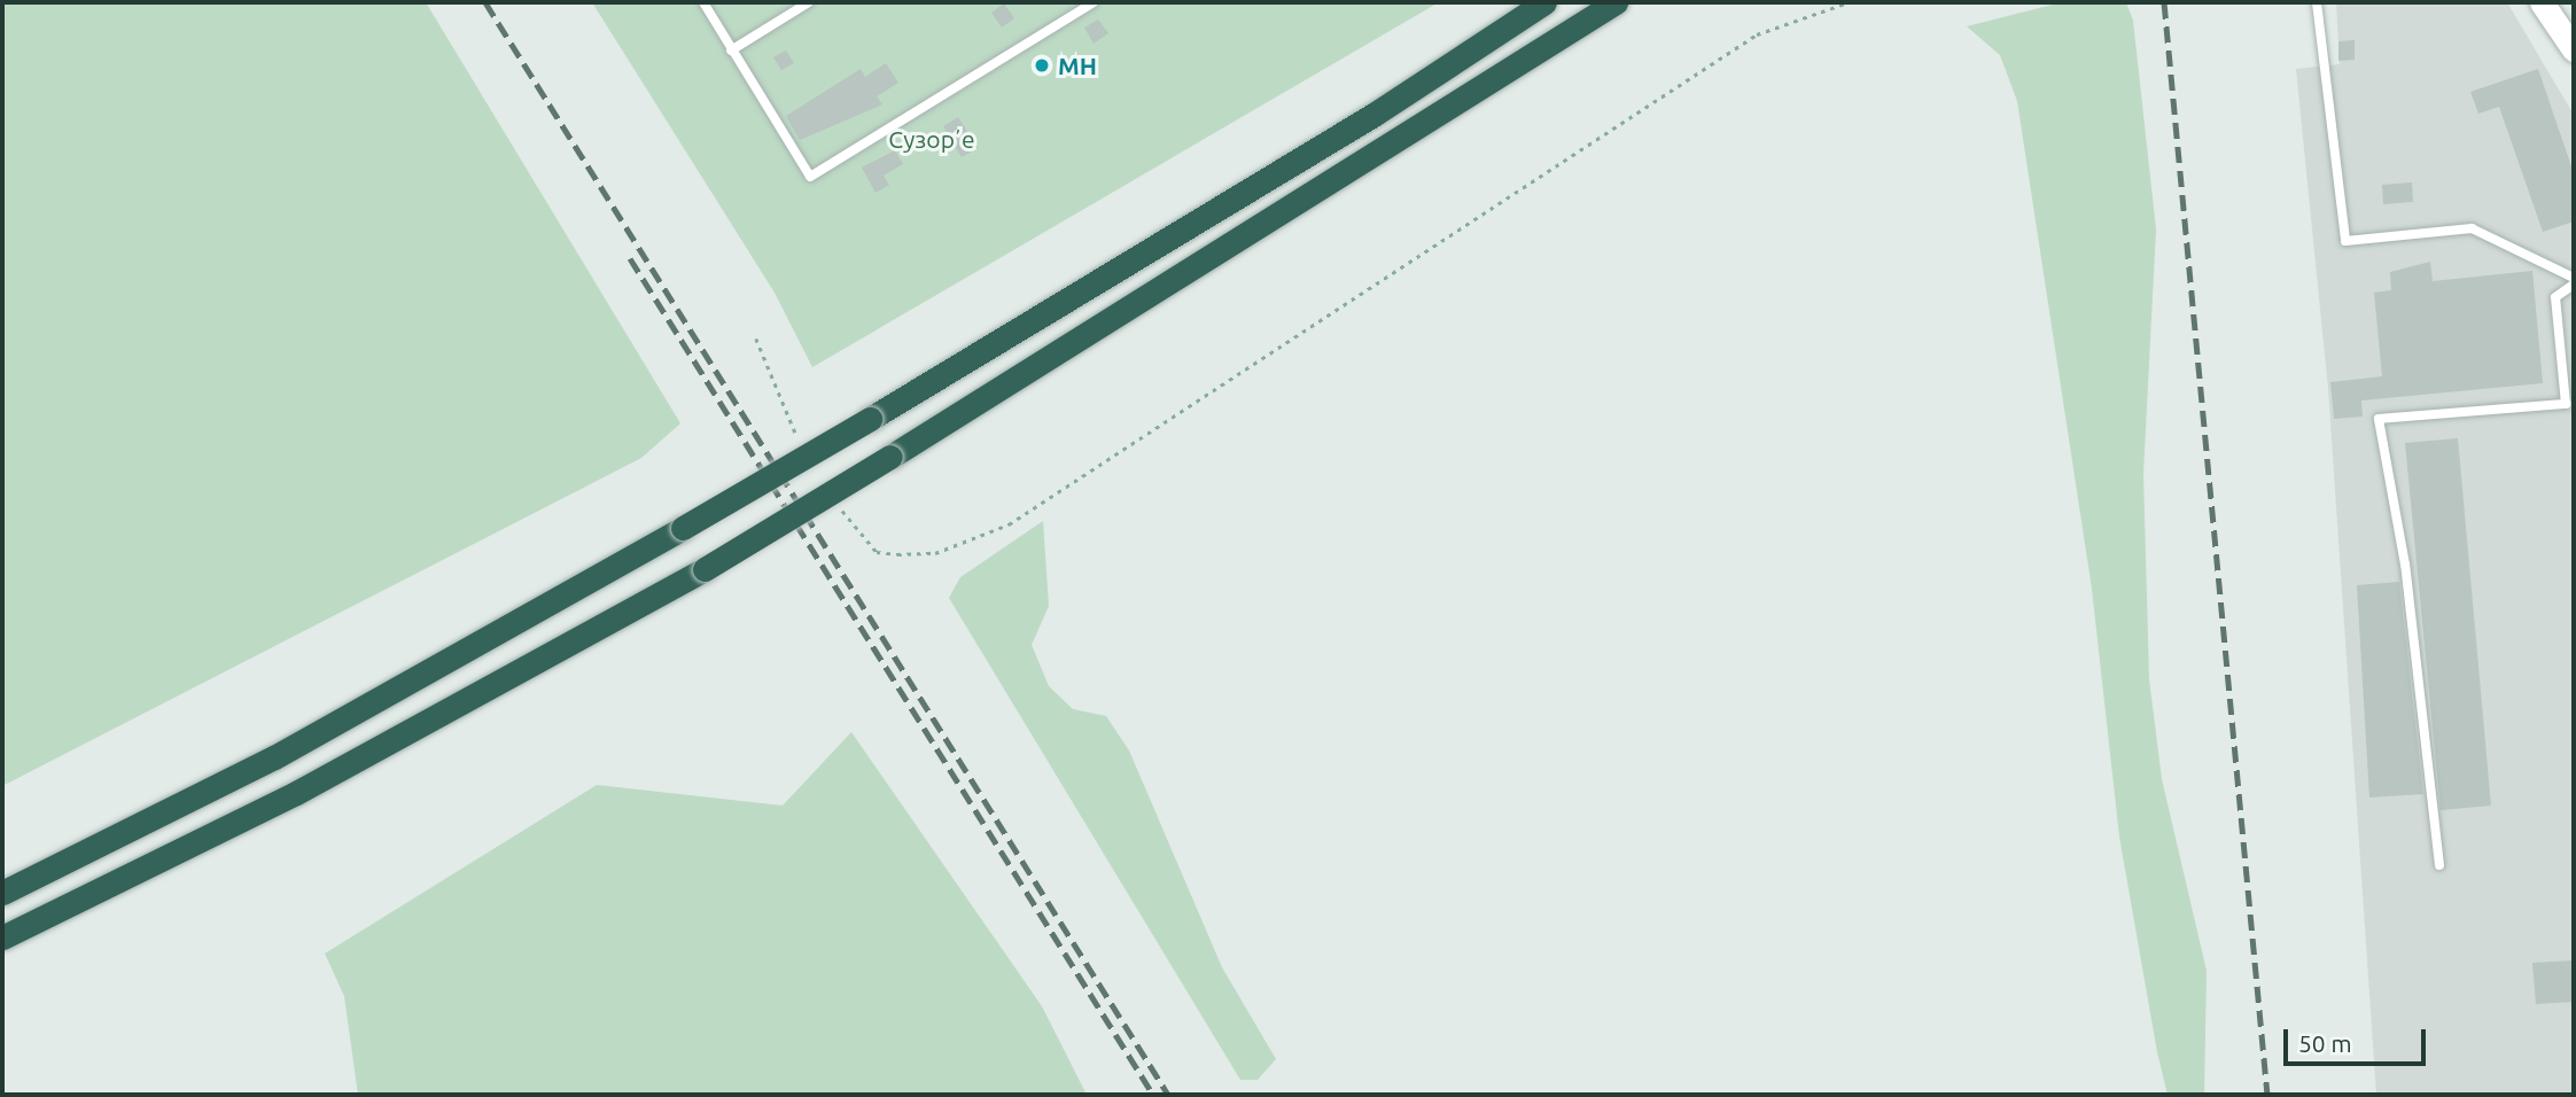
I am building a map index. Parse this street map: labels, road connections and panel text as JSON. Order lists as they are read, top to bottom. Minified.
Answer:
{"parks":["Сузорʼе"],"places":["МН"],"scale_bar":"50 m"}
